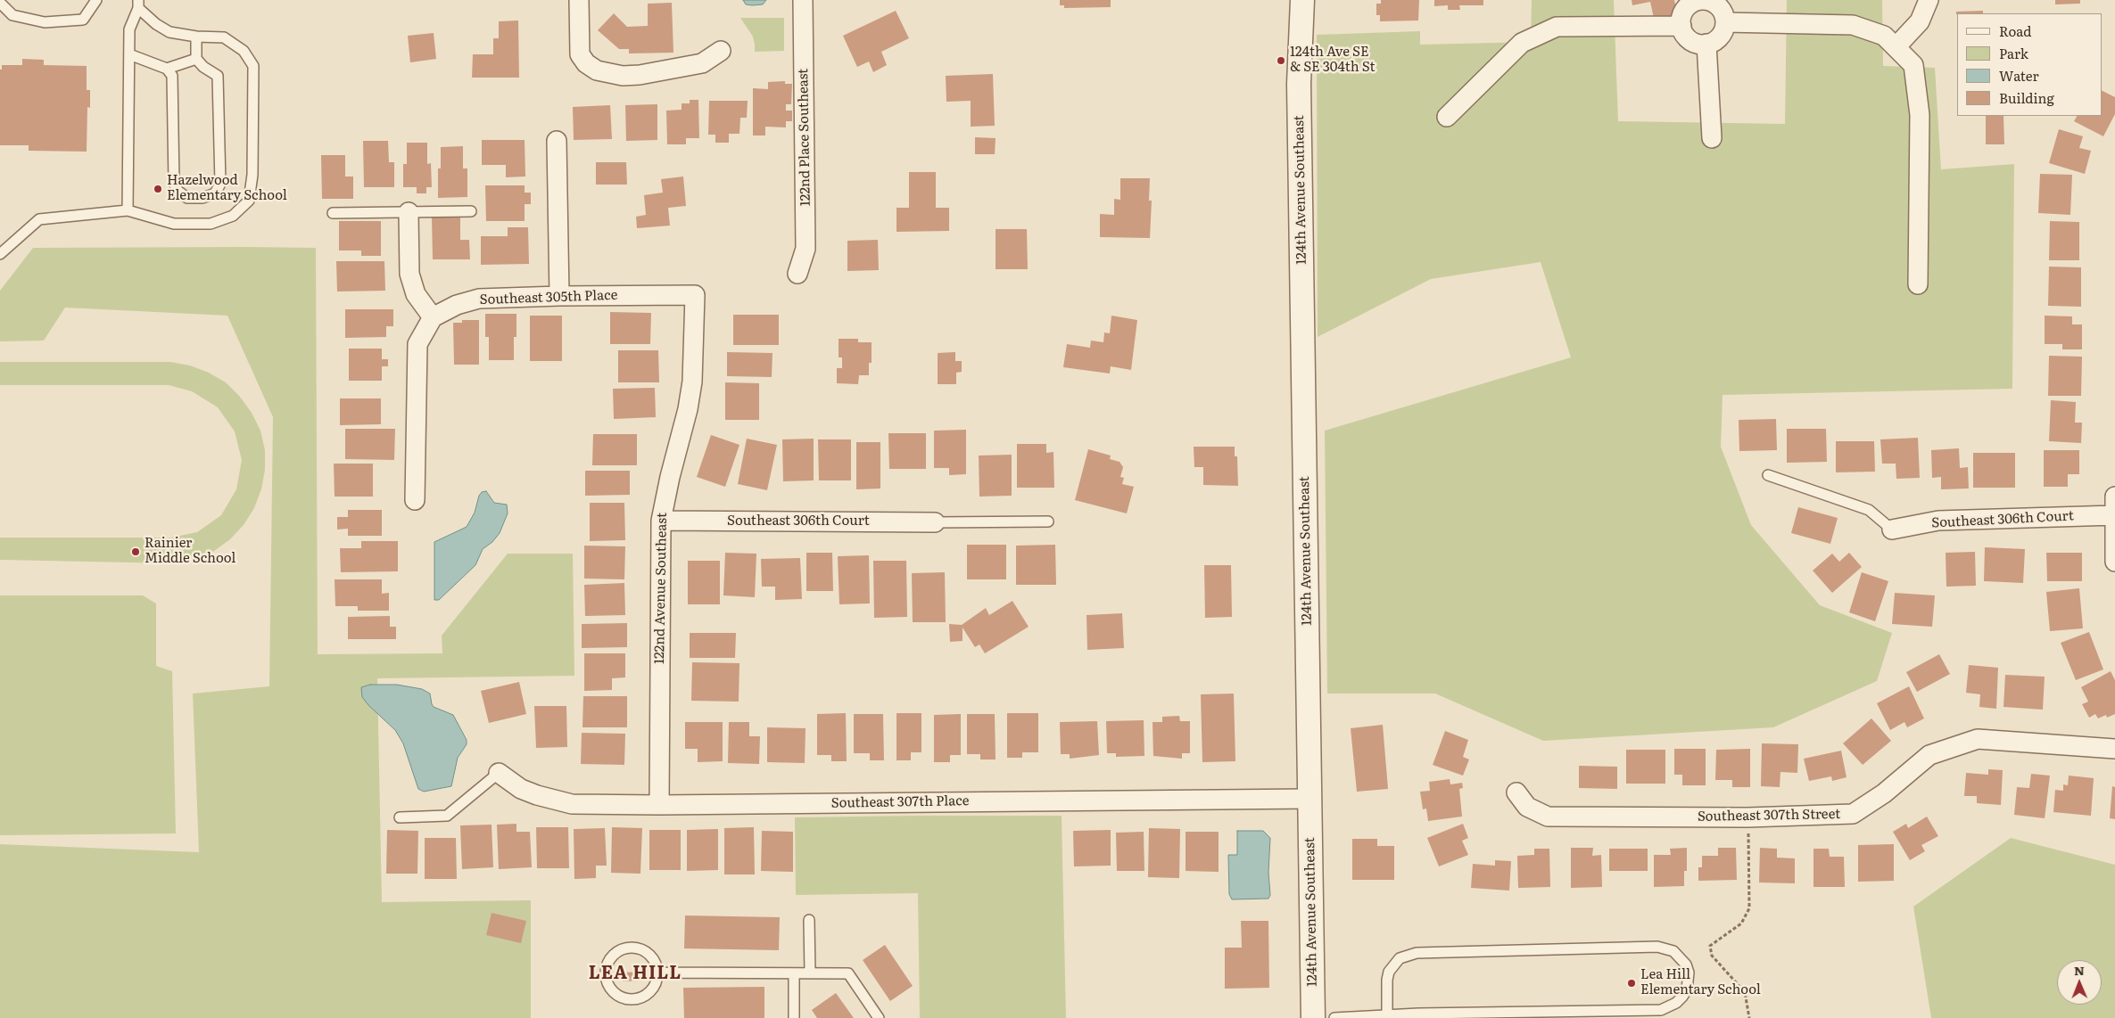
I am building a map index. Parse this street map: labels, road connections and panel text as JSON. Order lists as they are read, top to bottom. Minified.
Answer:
{"streets":{"street":["122nd Place Southeast","124th Avenue Southeast","Southeast 305th Place","Southeast 306th Court","122nd Avenue Southeast","Southeast 307th Place","Southeast 307th Street"]},"crossings":[["124th Avenue Southeast","Southeast 307th Place"],["Southeast 305th Place","122nd Avenue Southeast"],["Southeast 306th Court","122nd Avenue Southeast"],["122nd Avenue Southeast","Southeast 307th Place"]],"districts":["LEA HILL"],"places":["124th Ave SE & SE 304th St","Hazelwood Elementary School","Rainier Middle School","Lea Hill Elementary School"],"legend":["Road","Park","Water","Building"],"north":"top"}
